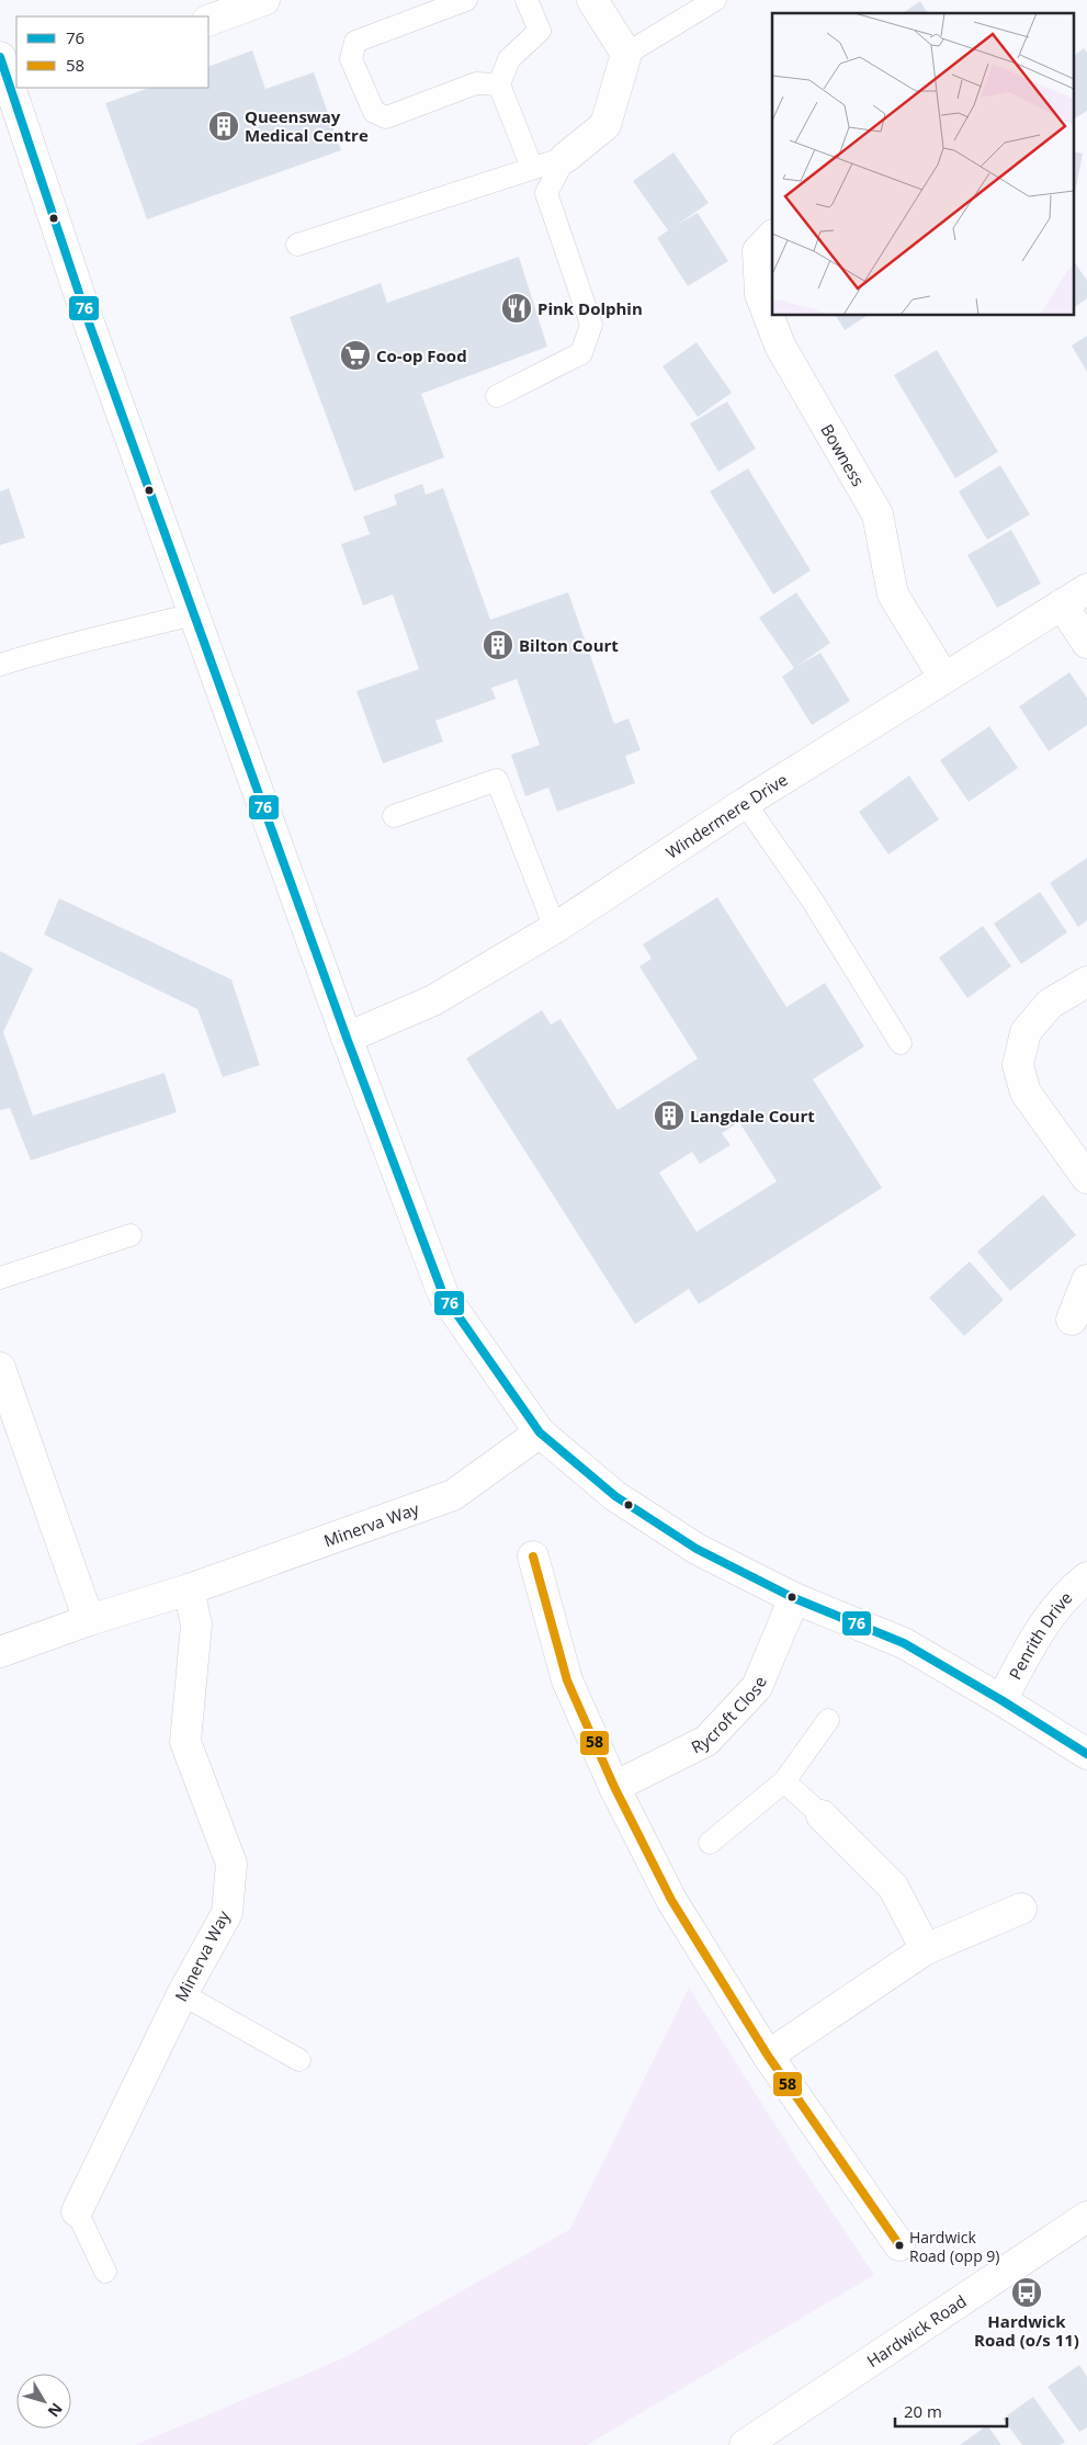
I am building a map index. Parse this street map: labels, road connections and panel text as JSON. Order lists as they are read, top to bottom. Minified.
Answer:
{"streets":{"street":["Bowness","Windermere Drive","Minerva Way","Penrith Drive","Rycroft Close","Hardwick Road"]},"crossings":[["Bowness","Windermere Drive"]],"places":{"building":["Queensway Medical Centre","Bilton Court","Langdale Court"],"restaurant":["Pink Dolphin"],"supermarket":["Co-op Food"],"other":["Hardwick Road (opp 9)"],"bus stop":["Hardwick Road (o/s 11)"]},"lines":["transit line 76","transit line 58"],"legend":["76","58"],"scale_bar":"20 m","north":"bottom right"}
